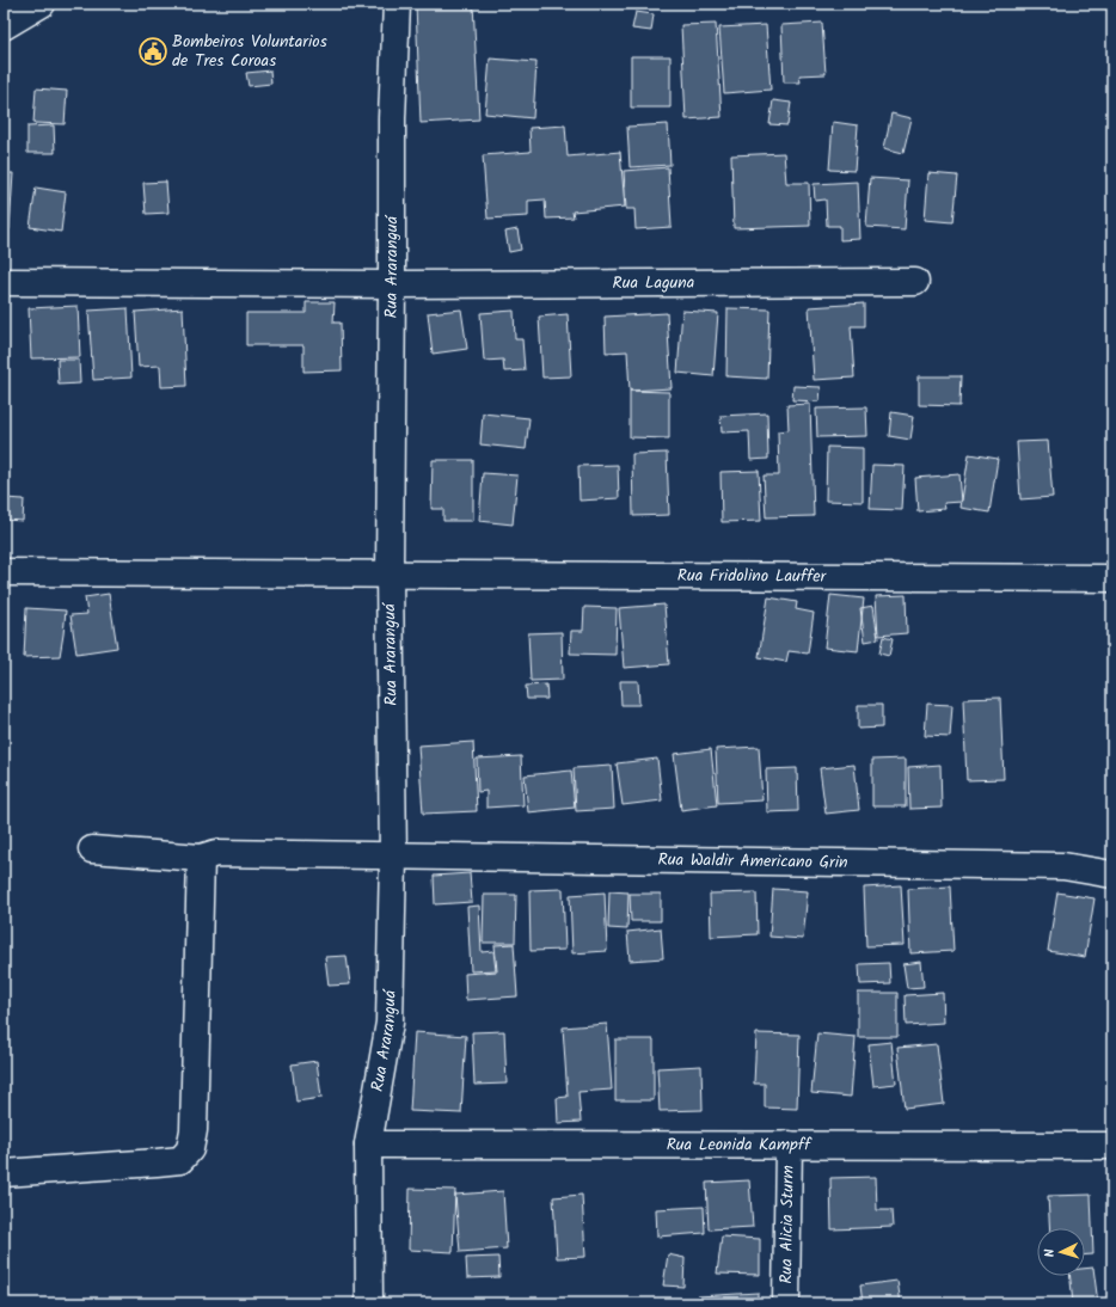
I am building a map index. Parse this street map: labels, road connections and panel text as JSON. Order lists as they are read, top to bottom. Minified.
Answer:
{"streets":{"street":["Rua Araranguá","Rua Laguna","Rua Fridolino Lauffer","Rua Waldir Americano Grin","Rua Leonida Kampff","Rua Alicia Sturm"]},"crossings":[["Rua Araranguá","Rua Laguna"],["Rua Araranguá","Rua Fridolino Lauffer"],["Rua Araranguá","Rua Waldir Americano Grin"],["Rua Araranguá","Rua Leonida Kampff"],["Rua Leonida Kampff","Rua Alicia Sturm"]],"places":{"public building":["Bombeiros Voluntarios de Tres Coroas"]},"north":"left"}
